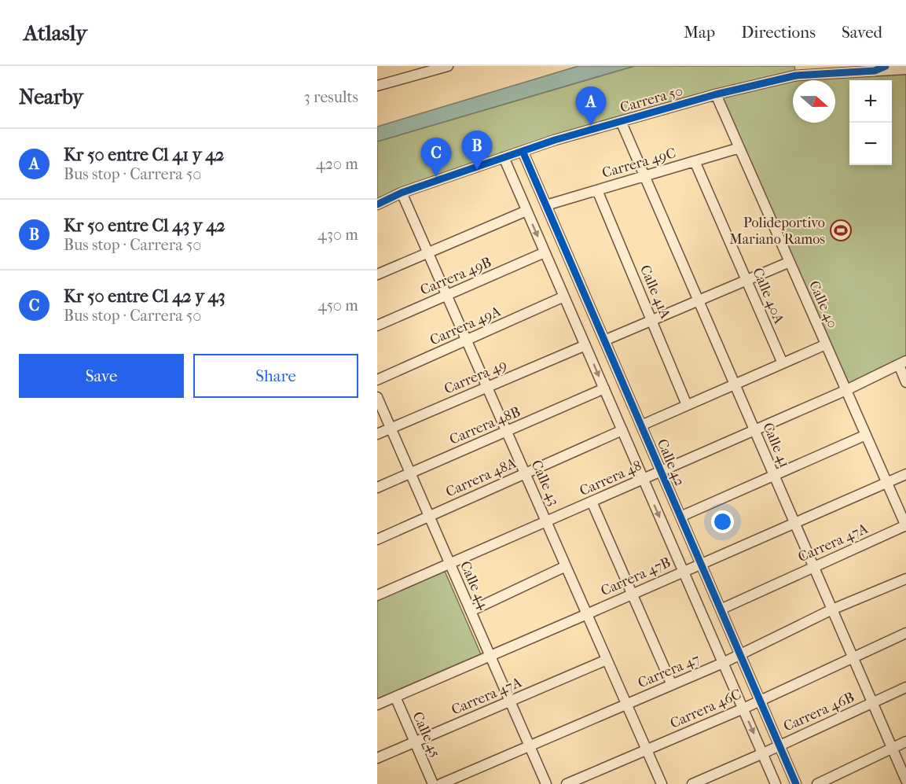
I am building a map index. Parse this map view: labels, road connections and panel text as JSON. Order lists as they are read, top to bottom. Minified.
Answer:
{"streets":{"street":["Carrera 50","Carrera 49C","Carrera 49B","Calle 41A","Calle 40A","Calle 40","Carrera 49A","Carrera 49","Carrera 48B","Calle 41","Calle 42","Carrera 48A","Carrera 48","Calle 43","Carrera 47A","Carrera 47B","Calle 44","Carrera 47","Carrera 46C","Carrera 46B","Calle 45"]},"crossings":[["Carrera 50","Calle 40"],["Carrera 50","Calle 41"],["Carrera 50","Calle 42"],["Carrera 50","Calle 43"],["Carrera 49C","Calle 41A"],["Carrera 49C","Calle 40A"],["Carrera 49C","Calle 40"],["Carrera 49C","Calle 41"],["Carrera 49C","Calle 42"],["Carrera 49B","Calle 43"],["Calle 40","Carrera 48"],["Calle 40","Carrera 47A"],["Calle 40","Carrera 47B"],["Carrera 49A","Calle 43"],["Carrera 49","Calle 43"],["Carrera 49","Calle 44"],["Carrera 48B","Calle 43"],["Carrera 48B","Calle 44"],["Calle 41","Carrera 48"],["Calle 41","Carrera 47A"],["Calle 41","Carrera 47B"],["Calle 41","Carrera 47"],["Calle 41","Carrera 46C"],["Calle 41","Carrera 46B"],["Calle 42","Carrera 48"],["Calle 42","Carrera 47A"],["Calle 42","Carrera 47B"],["Calle 42","Carrera 47"],["Calle 42","Carrera 46C"],["Calle 42","Carrera 46B"],["Carrera 48A","Calle 43"],["Carrera 48A","Calle 44"],["Carrera 48","Calle 43"],["Carrera 48","Calle 44"],["Calle 43","Carrera 47A"],["Calle 43","Carrera 47B"],["Calle 43","Carrera 47"],["Calle 43","Carrera 46C"],["Carrera 47A","Calle 44"],["Carrera 47A","Calle 45"],["Carrera 47B","Calle 44"],["Carrera 47B","Calle 45"],["Calle 44","Carrera 47"]],"places":{"sports":["Polideportivo Mariano Ramos"]},"north":"right","page":{"header":"Atlasly","nav":["Map","Directions","Saved"],"heading":["Nearby","3 results"],"map_buttons":["+","−"],"pins":["A","B","C"],"list":[{"mark":"A","name":"Kr 50 entre Cl 41 y 42","note":"Bus stop · Carrera 50","value":"420 m"},{"mark":"B","name":"Kr 50 entre Cl 43 y 42","note":"Bus stop · Carrera 50","value":"430 m"},{"mark":"C","name":"Kr 50 entre Cl 42 y 43","note":"Bus stop · Carrera 50","value":"450 m"}],"buttons":["Save","Share"]}}
